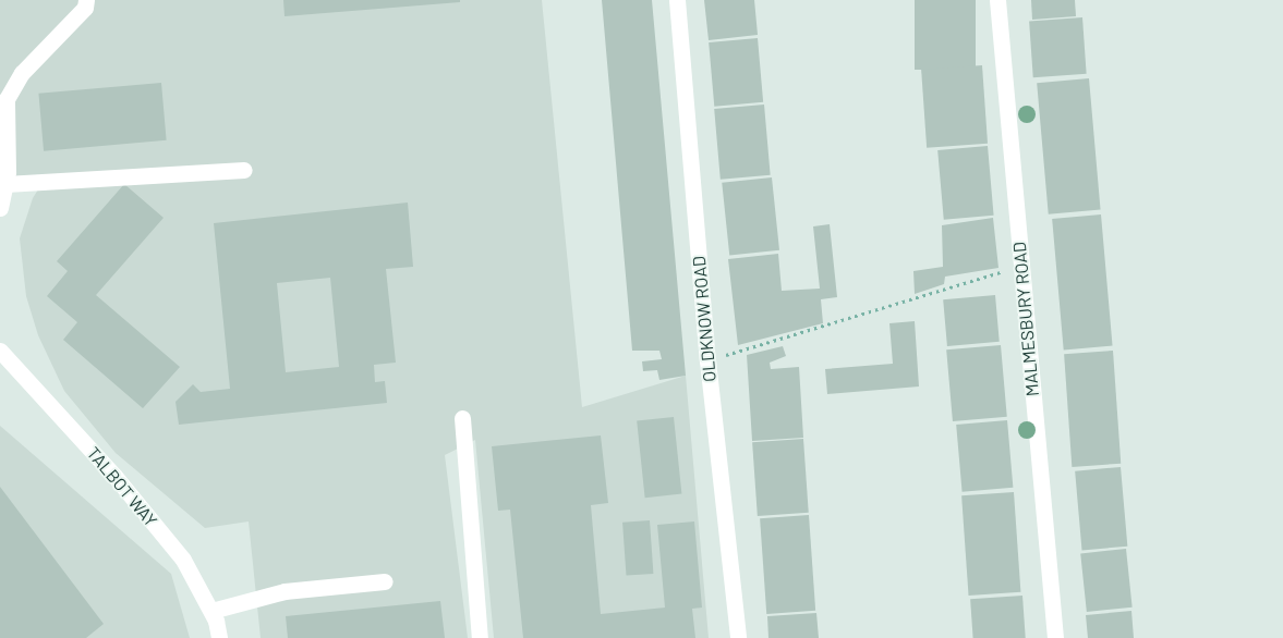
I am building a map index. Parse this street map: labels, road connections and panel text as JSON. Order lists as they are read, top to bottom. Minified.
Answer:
{"streets":{"street":["OLDKNOW ROAD","MALMESBURY ROAD","TALBOT WAY"]}}
